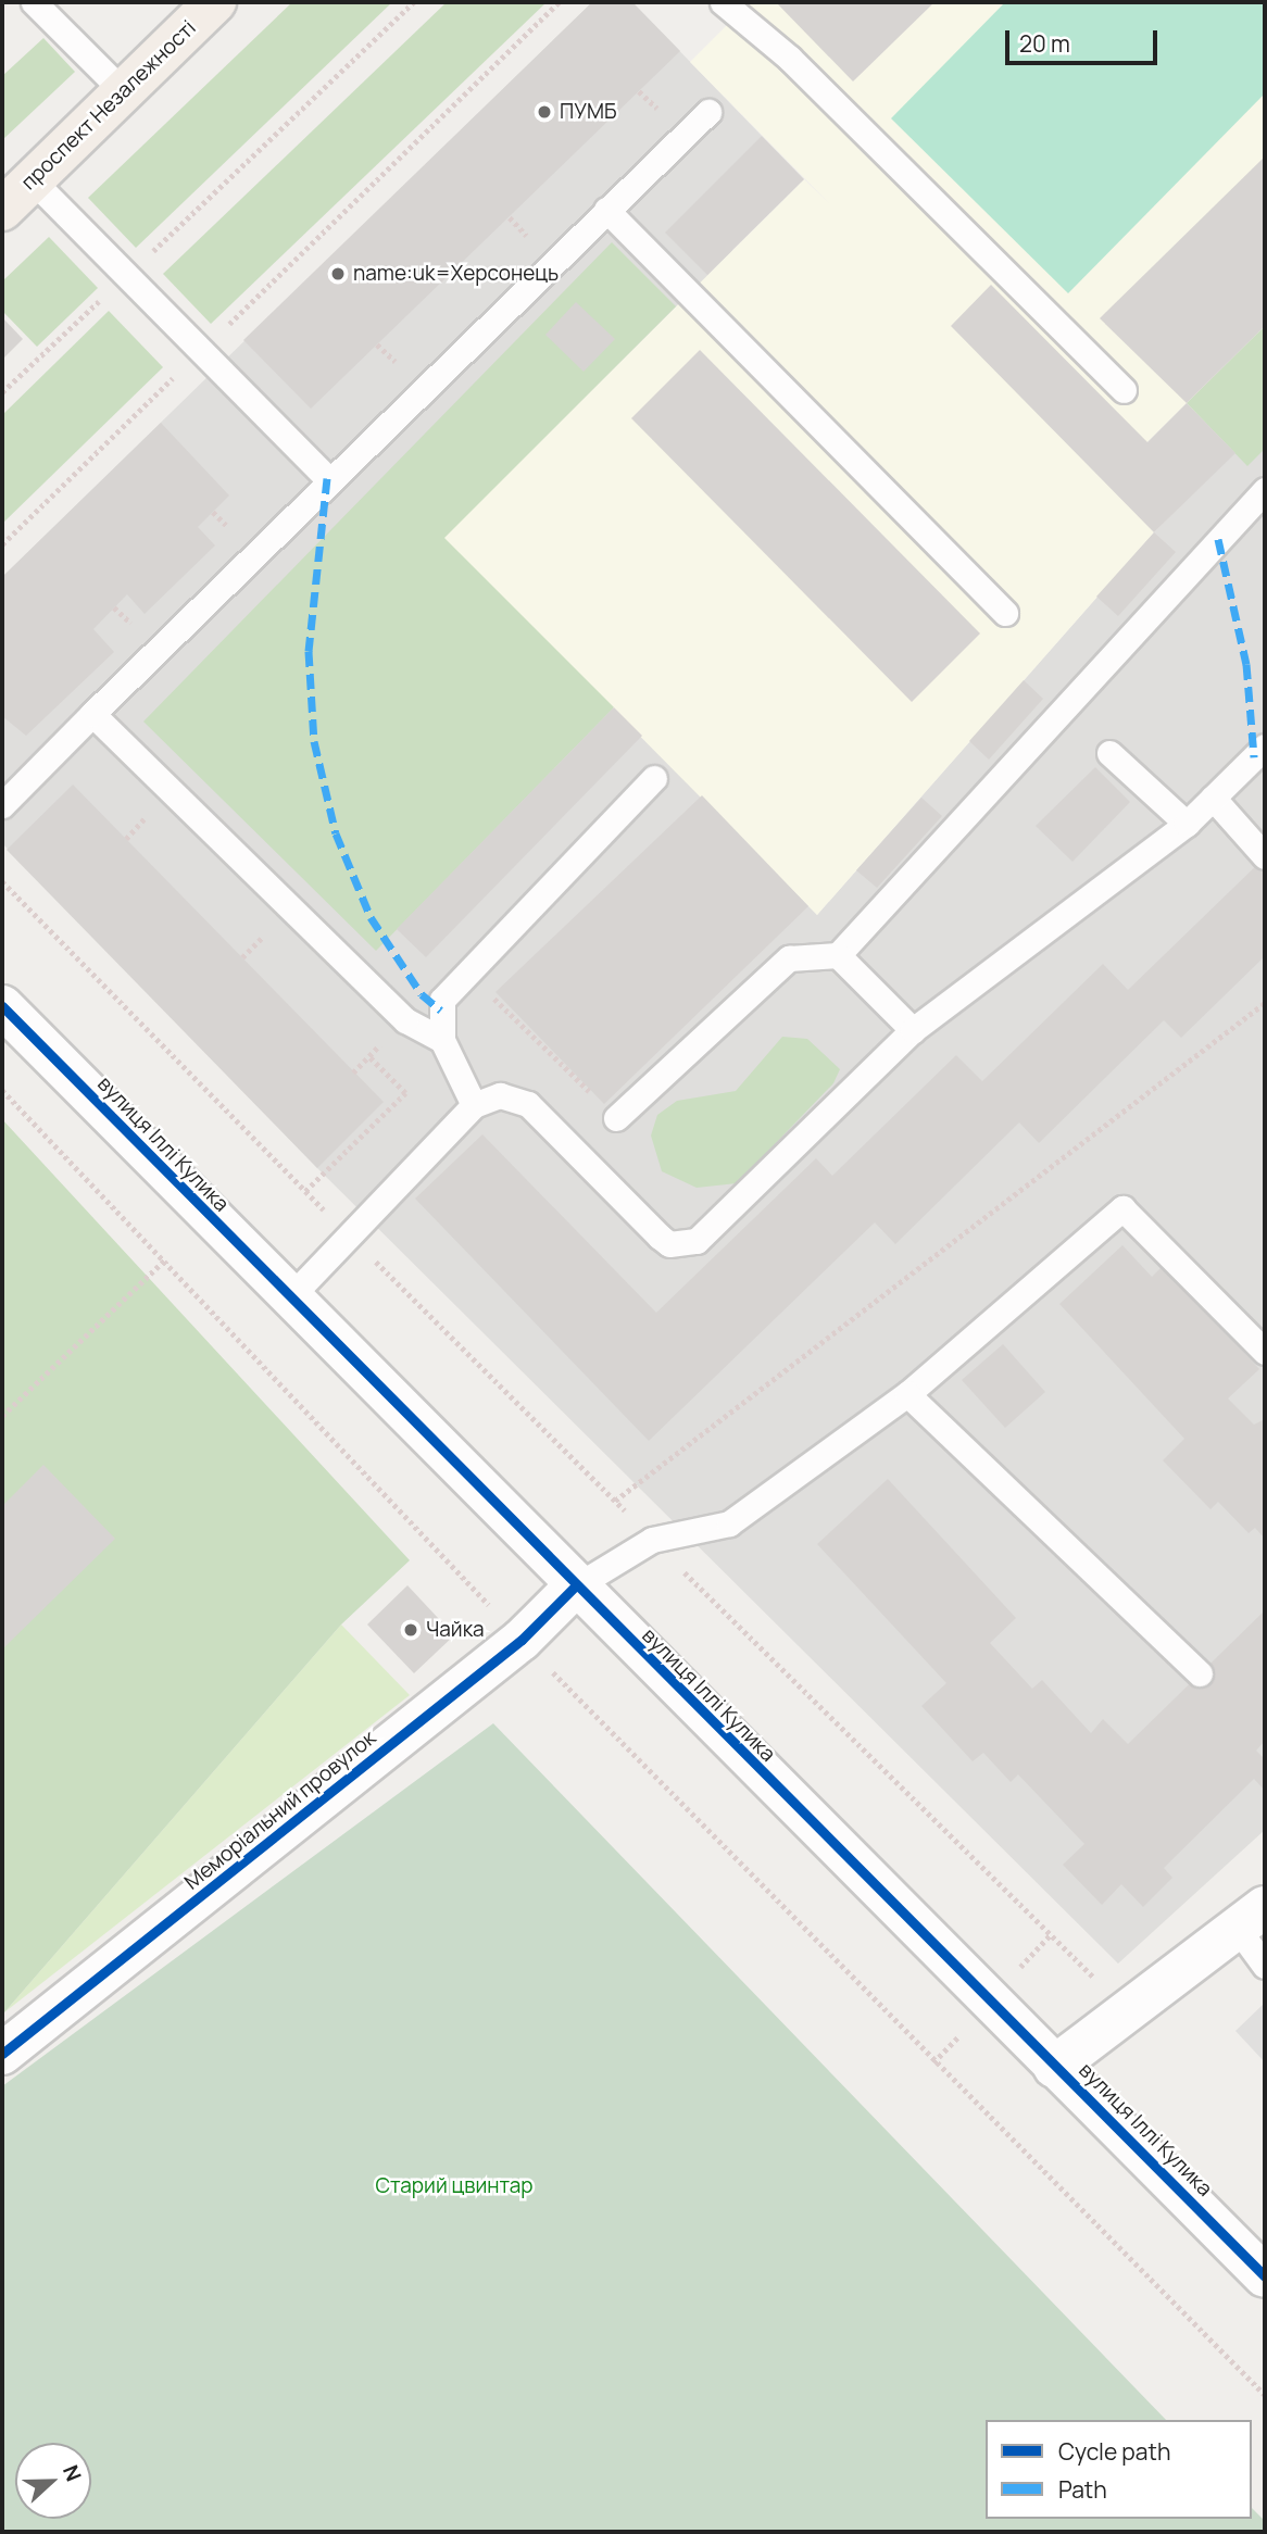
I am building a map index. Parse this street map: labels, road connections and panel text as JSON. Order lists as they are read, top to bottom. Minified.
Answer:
{"streets":{"main road":["проспект Незалежності"],"street":["вулиця Іллі Кулика","Меморіальний провулок"]},"crossings":[["вулиця Іллі Кулика","Меморіальний провулок"]],"parks":["Старий цвинтар"],"places":["ПУМБ","name:uk=Херсонець","Чайка"],"legend":["Cycle path","Path"],"scale_bar":"20 m","north":"right"}
